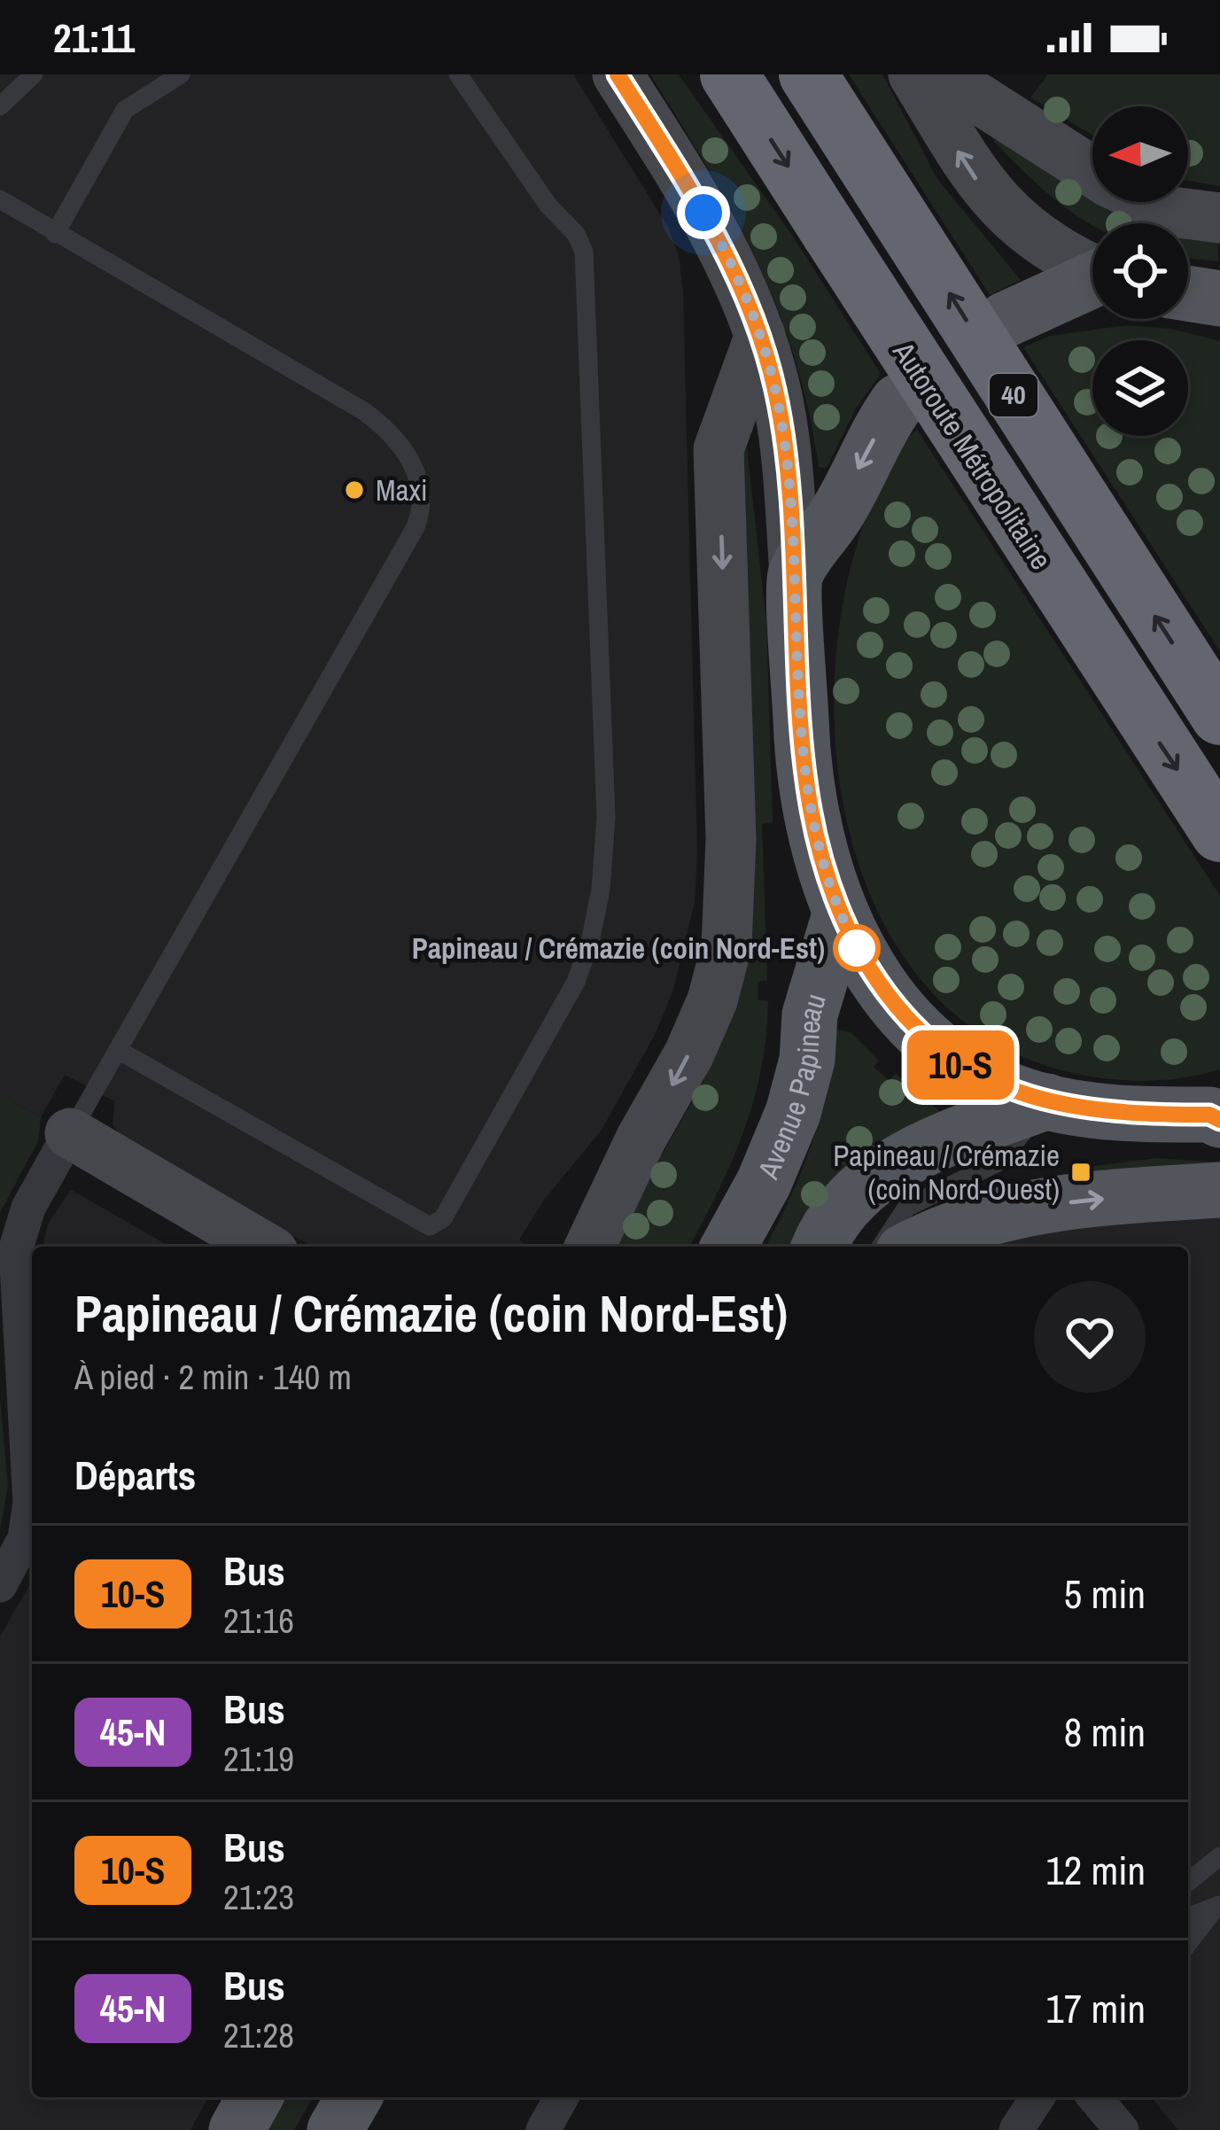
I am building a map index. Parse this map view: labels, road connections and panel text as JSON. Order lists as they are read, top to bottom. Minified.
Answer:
{"streets":{"highway":["40","Autoroute Métropolitaine"],"main road":["Avenue Papineau"]},"places":{"other":["Maxi","Papineau / Crémazie (coin Nord-Est)"],"transit":["Papineau / Crémazie (coin Nord-Ouest)"]},"lines":["bus line 10-S"],"north":"left","page":{"status":"21:11","on_map":"10-S","heading":[["Papineau / Crémazie (coin Nord-Est)","À pied · 2 min · 140 m"],"Départs"],"list":[{"mark":"10-S","name":"Bus","note":"21:16","value":"5 min"},{"mark":"45-N","name":"Bus","note":"21:19","value":"8 min"},{"mark":"10-S","name":"Bus","note":"21:23","value":"12 min"},{"mark":"45-N","name":"Bus","note":"21:28","value":"17 min"}]}}
